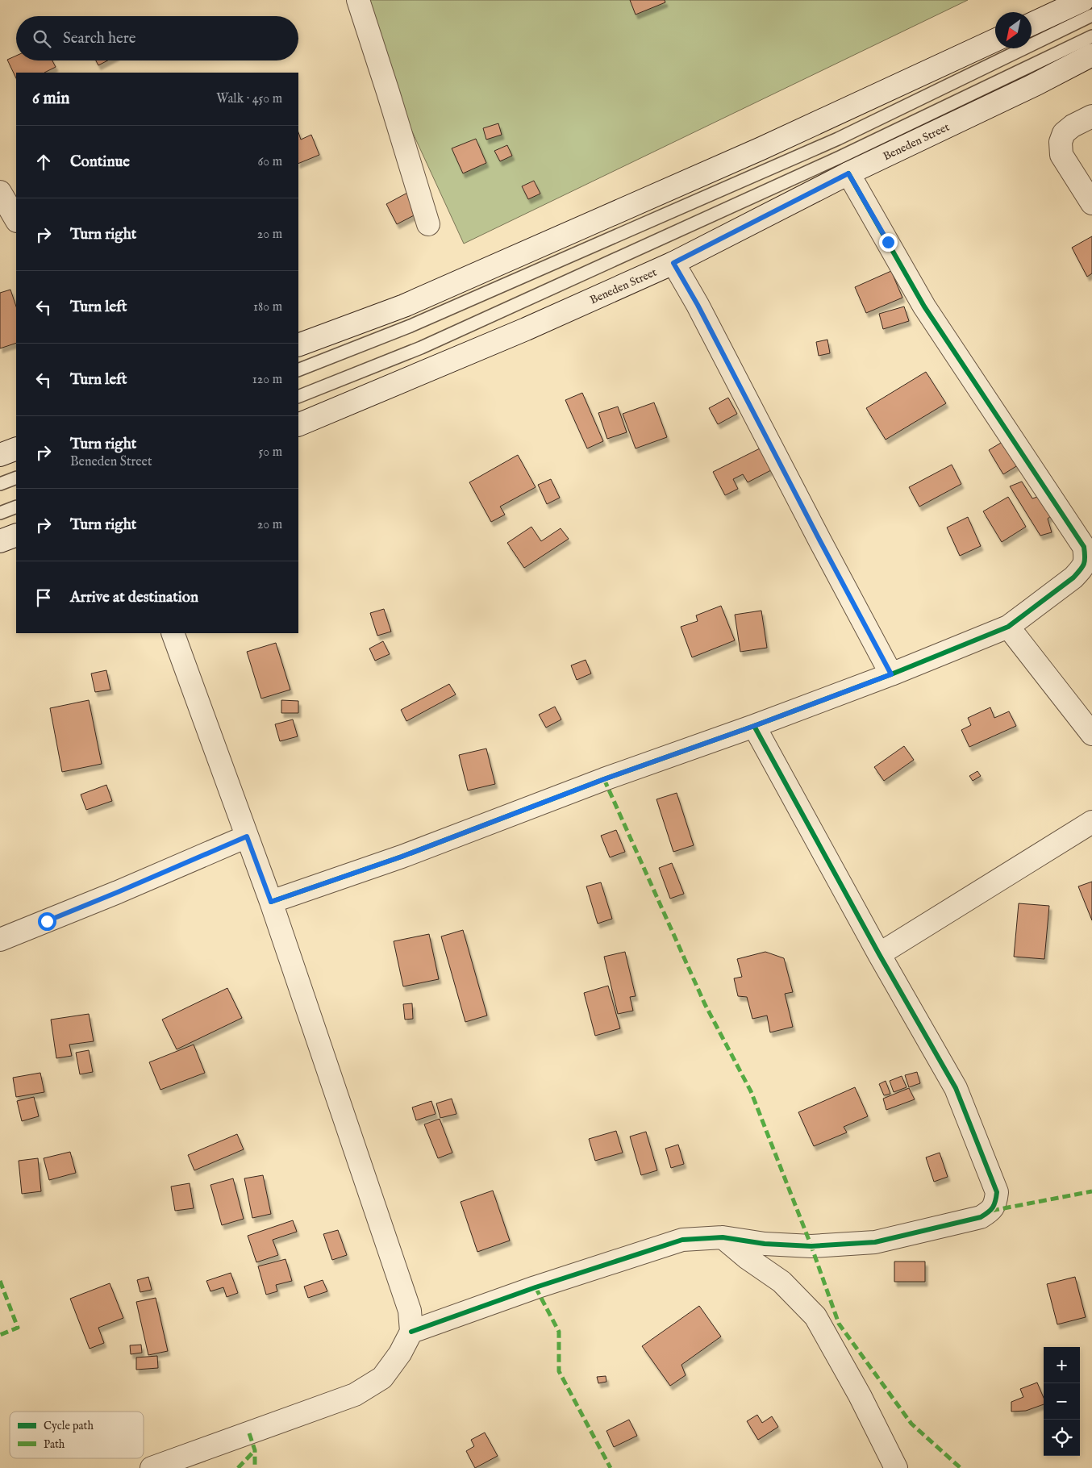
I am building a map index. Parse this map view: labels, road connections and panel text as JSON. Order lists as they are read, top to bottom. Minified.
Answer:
{"streets":{"street":["Beneden Street"]},"legend":["Cycle path","Path"],"north":"bottom left","page":{"search":"Search here","heading":["6 min","Walk · 450 m"],"list":[["Continue","60 m"],["Turn right","20 m"],["Turn left","180 m"],["Turn left","120 m"],["Turn right","Beneden Street","50 m"],["Turn right","20 m"],"Arrive at destination"],"map_buttons":["+","−"]}}
